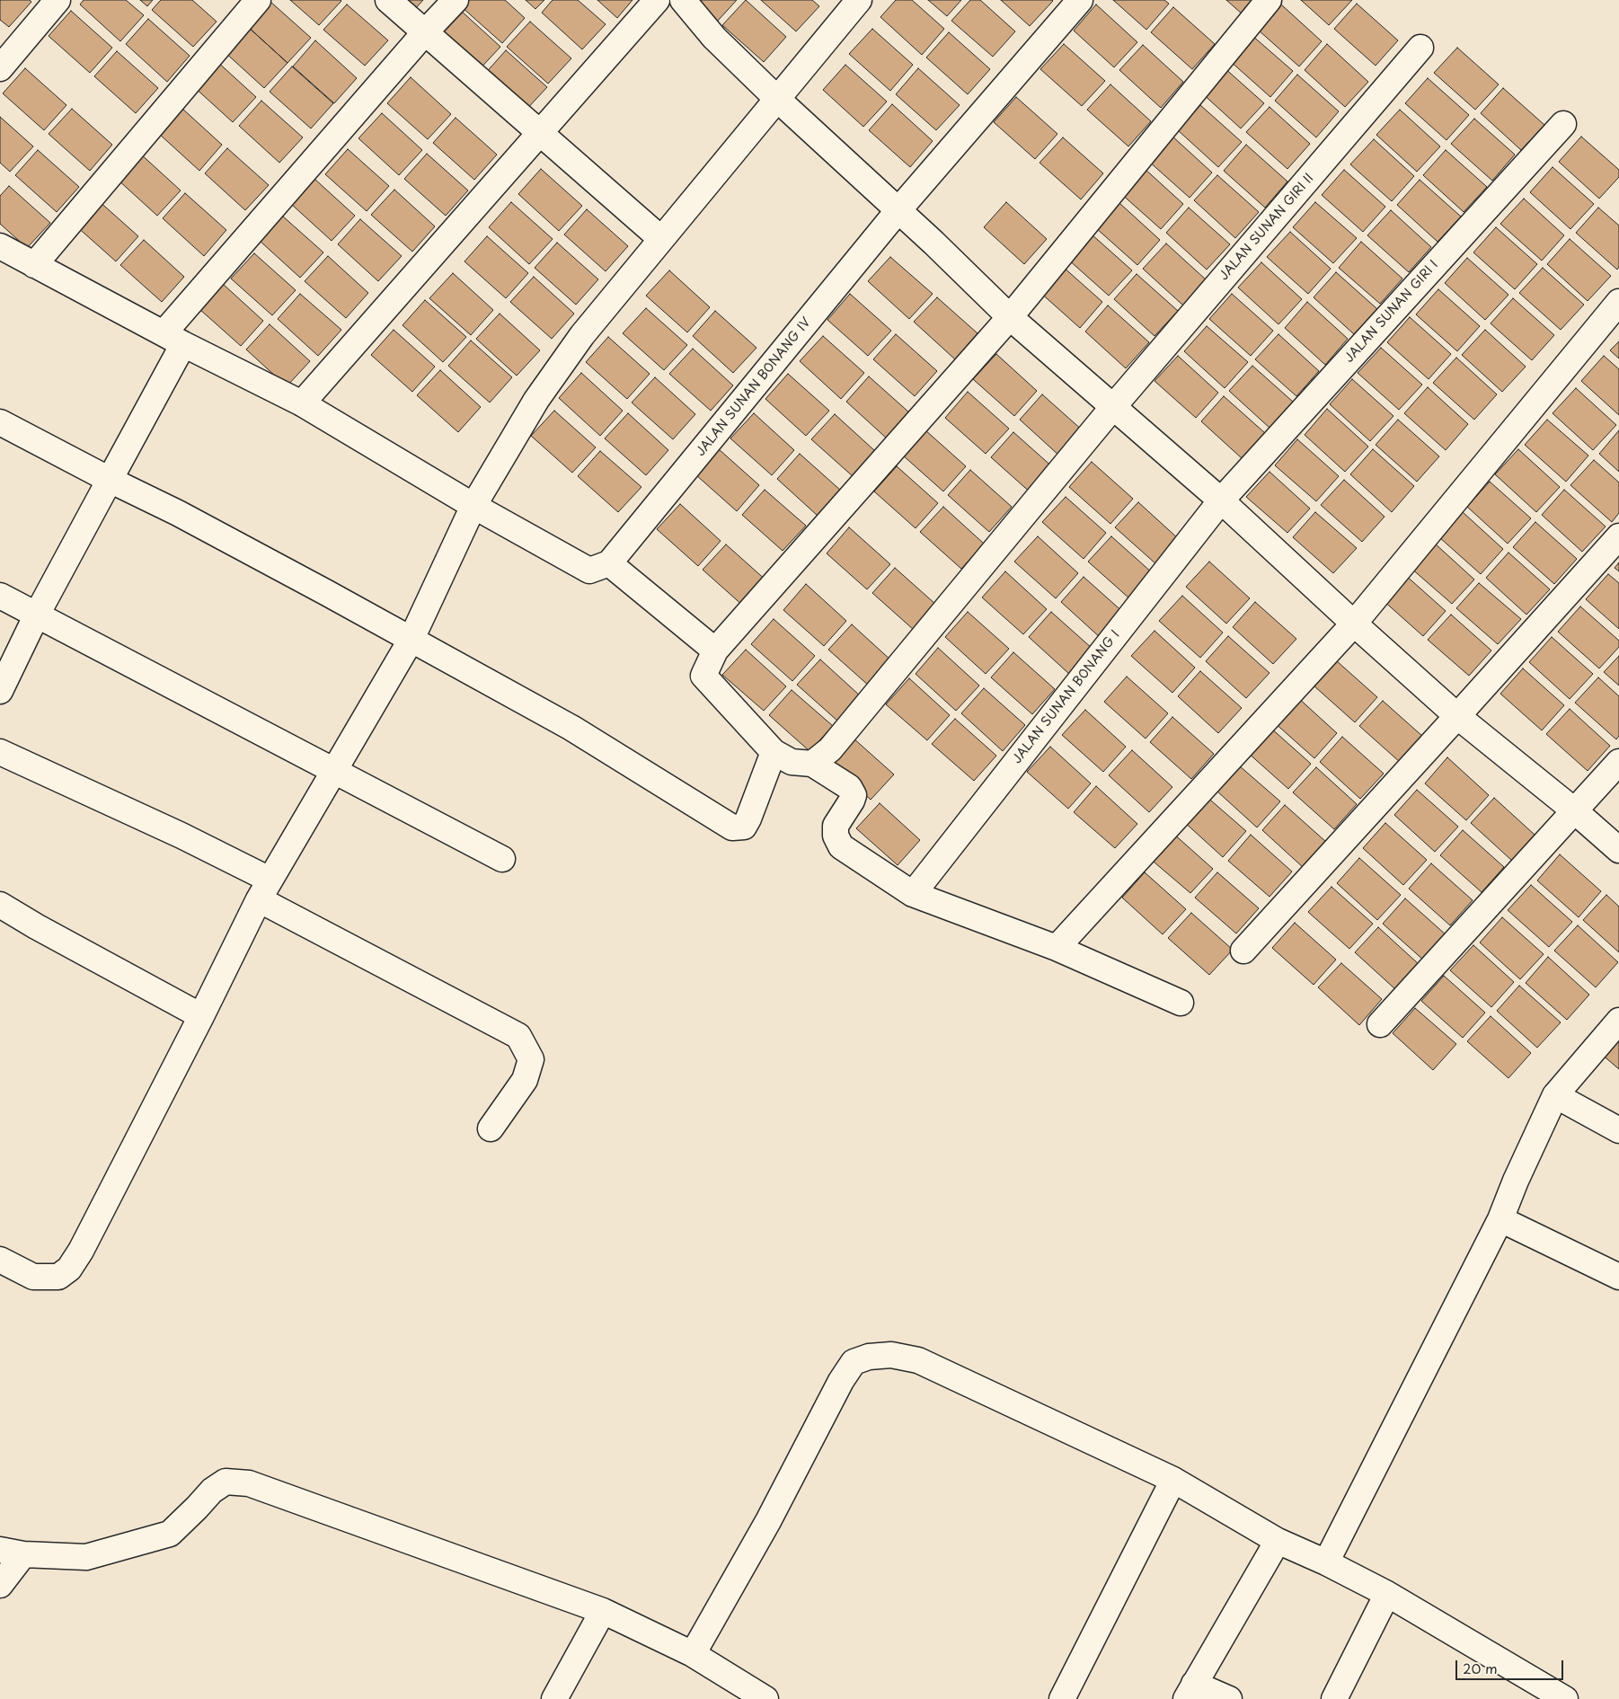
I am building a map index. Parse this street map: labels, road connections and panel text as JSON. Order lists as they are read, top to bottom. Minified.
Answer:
{"streets":{"street":["JALAN SUNAN GIRI II","JALAN SUNAN GIRI I","JALAN SUNAN BONANG IV","JALAN SUNAN BONANG I"]},"crossings":[["JALAN SUNAN GIRI I","JALAN SUNAN BONANG I"]],"scale_bar":"20 m"}
